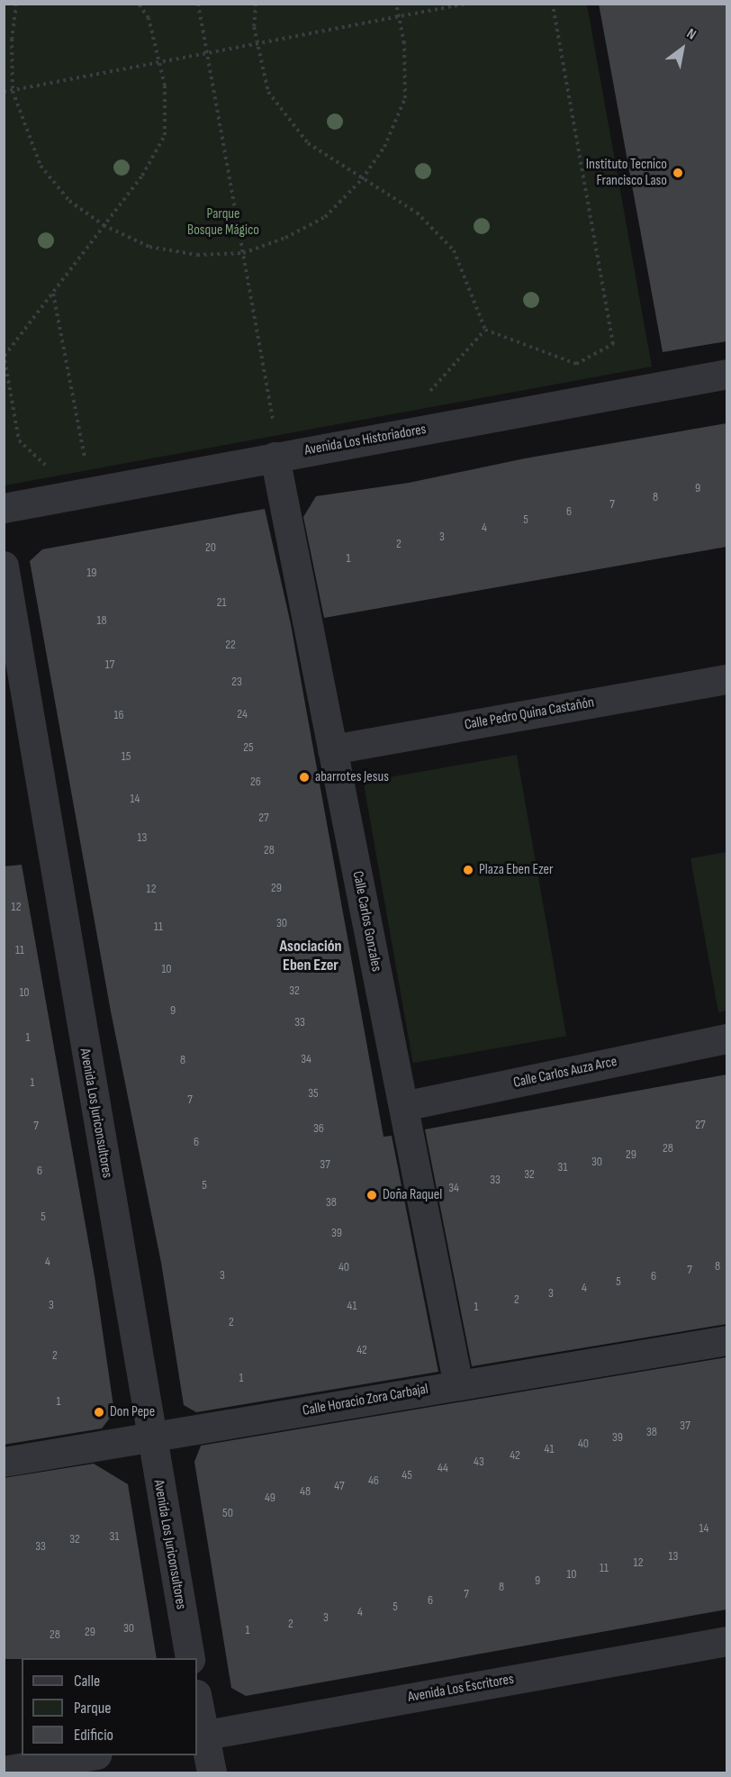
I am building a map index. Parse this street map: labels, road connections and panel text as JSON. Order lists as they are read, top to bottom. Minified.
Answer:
{"streets":{"street":["Avenida Los Historiadores","Calle Pedro Quina Castañón","Calle Carlos Gonzales","Calle Carlos Auza Arce","Avenida Los Juriconsultores","Calle Horacio Zora Carbajal","Avenida Los Escritores"]},"crossings":[["Avenida Los Historiadores","Calle Carlos Gonzales"],["Calle Pedro Quina Castañón","Calle Carlos Gonzales"],["Calle Carlos Gonzales","Calle Carlos Auza Arce"],["Calle Carlos Gonzales","Calle Horacio Zora Carbajal"],["Avenida Los Juriconsultores","Calle Horacio Zora Carbajal"]],"districts":["Asociación Eben Ezer"],"parks":["Parque Bosque Mágico"],"places":["Instituto Tecnico Francisco Laso","abarrotes Jesus","Plaza Eben Ezer","Doña Raquel","Don Pepe"],"house_numbers":["9","8","7","6","5","4","3","2","20","1","19","21","18","22","17","23","24","16","25","15","26","14","27","13","28","29","12","12","30","11","11","10","32","10","9","33","1","34","8","1","35","7","27","7","36","6","28","29","30","37","31","6","32","33","5","34","38","5","39","4","8","40","7","3","6","5","4","3","2","3","41","1","2","42","2","1","1","37","38","39","40","41","42","43","44","45","46","47","48","49","50","14","31","32","33","13","12","11","10","9","8","7","6","5","4","3","2","30","1","29","28"],"legend":["Calle","Parque","Edificio"],"north":"top right"}
